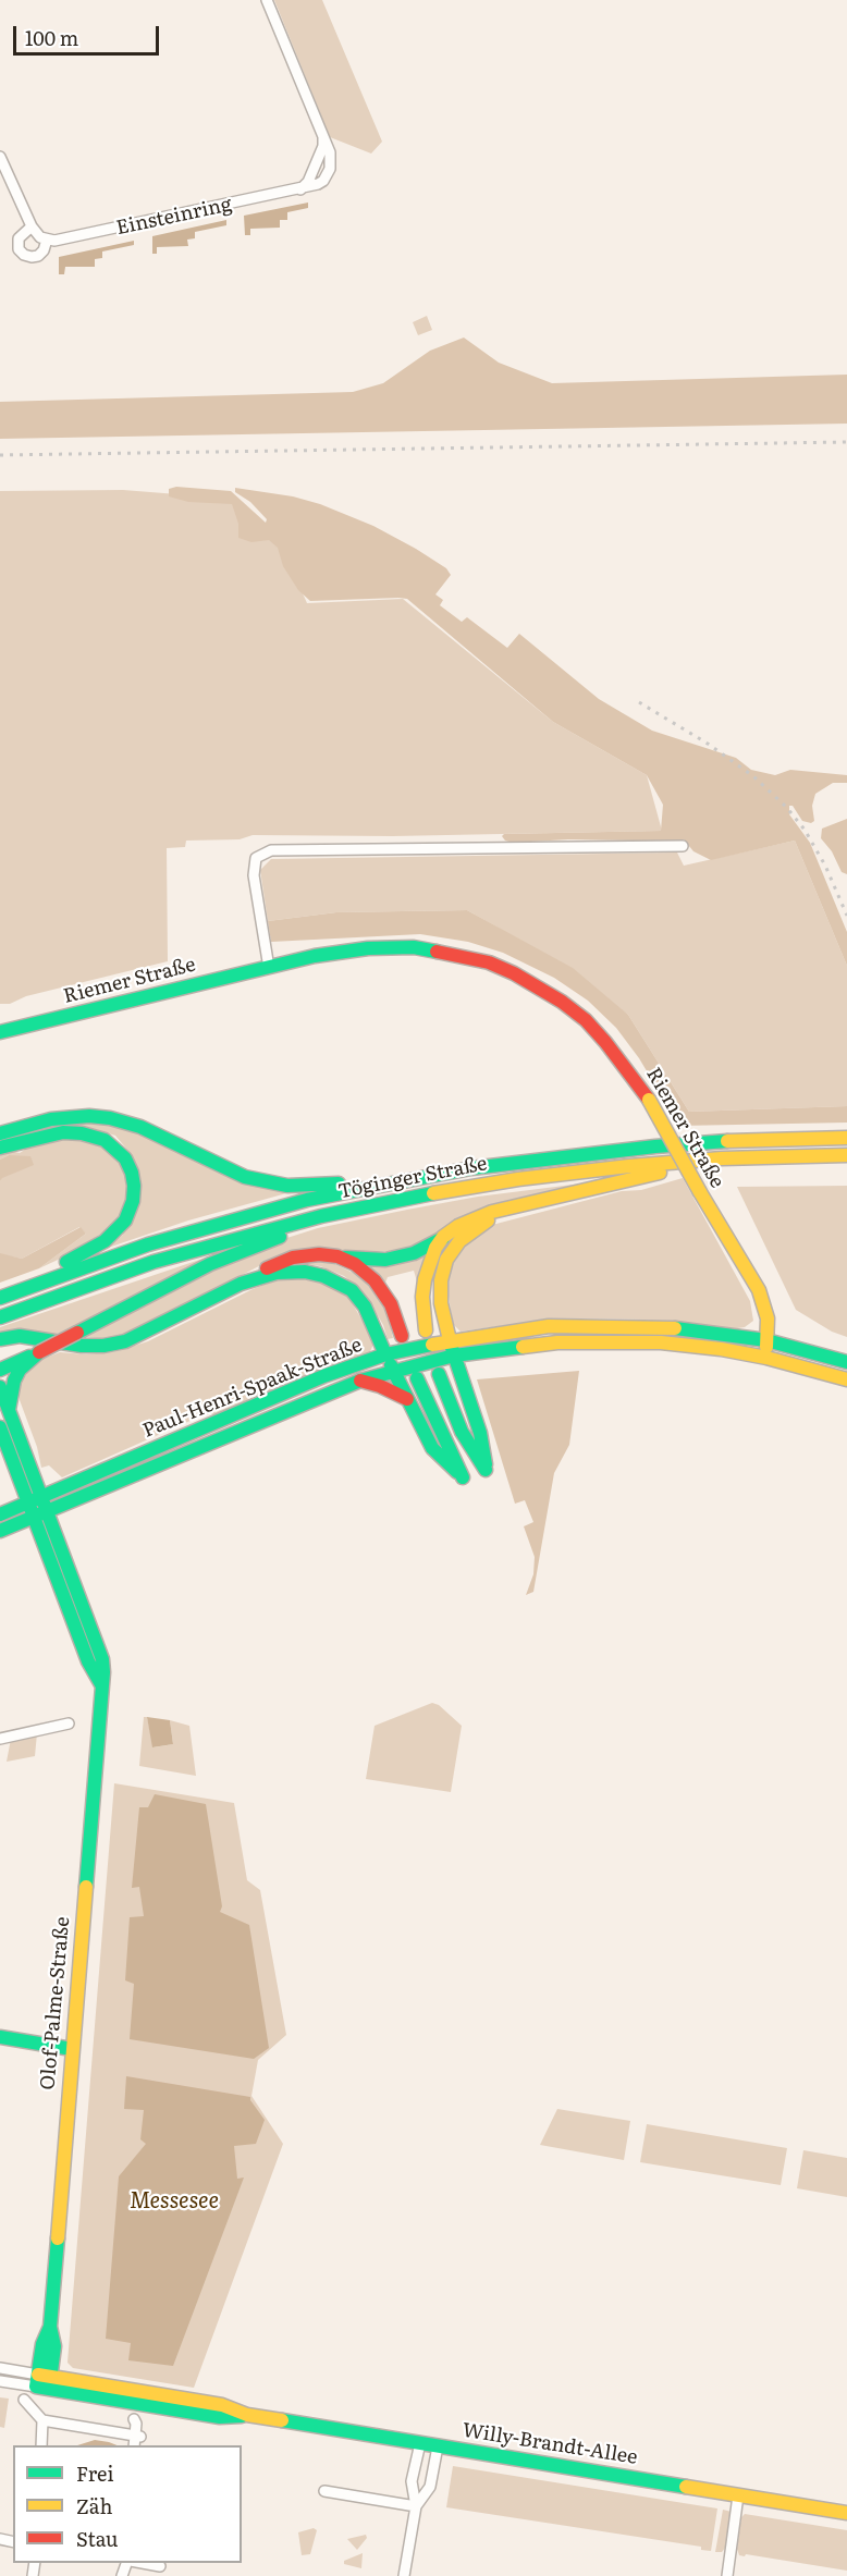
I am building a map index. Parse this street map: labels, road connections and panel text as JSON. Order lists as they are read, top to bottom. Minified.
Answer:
{"streets":{"main road":["Riemer Straße","Töginger Straße","Paul-Henri-Spaak-Straße","Olof-Palme-Straße","Willy-Brandt-Allee"],"street":["Einsteinring"]},"crossings":[["Riemer Straße","Paul-Henri-Spaak-Straße"],["Paul-Henri-Spaak-Straße","Olof-Palme-Straße"],["Olof-Palme-Straße","Willy-Brandt-Allee"]],"water":["Messesee"],"legend":["Frei","Zäh","Stau"],"scale_bar":"100 m"}
